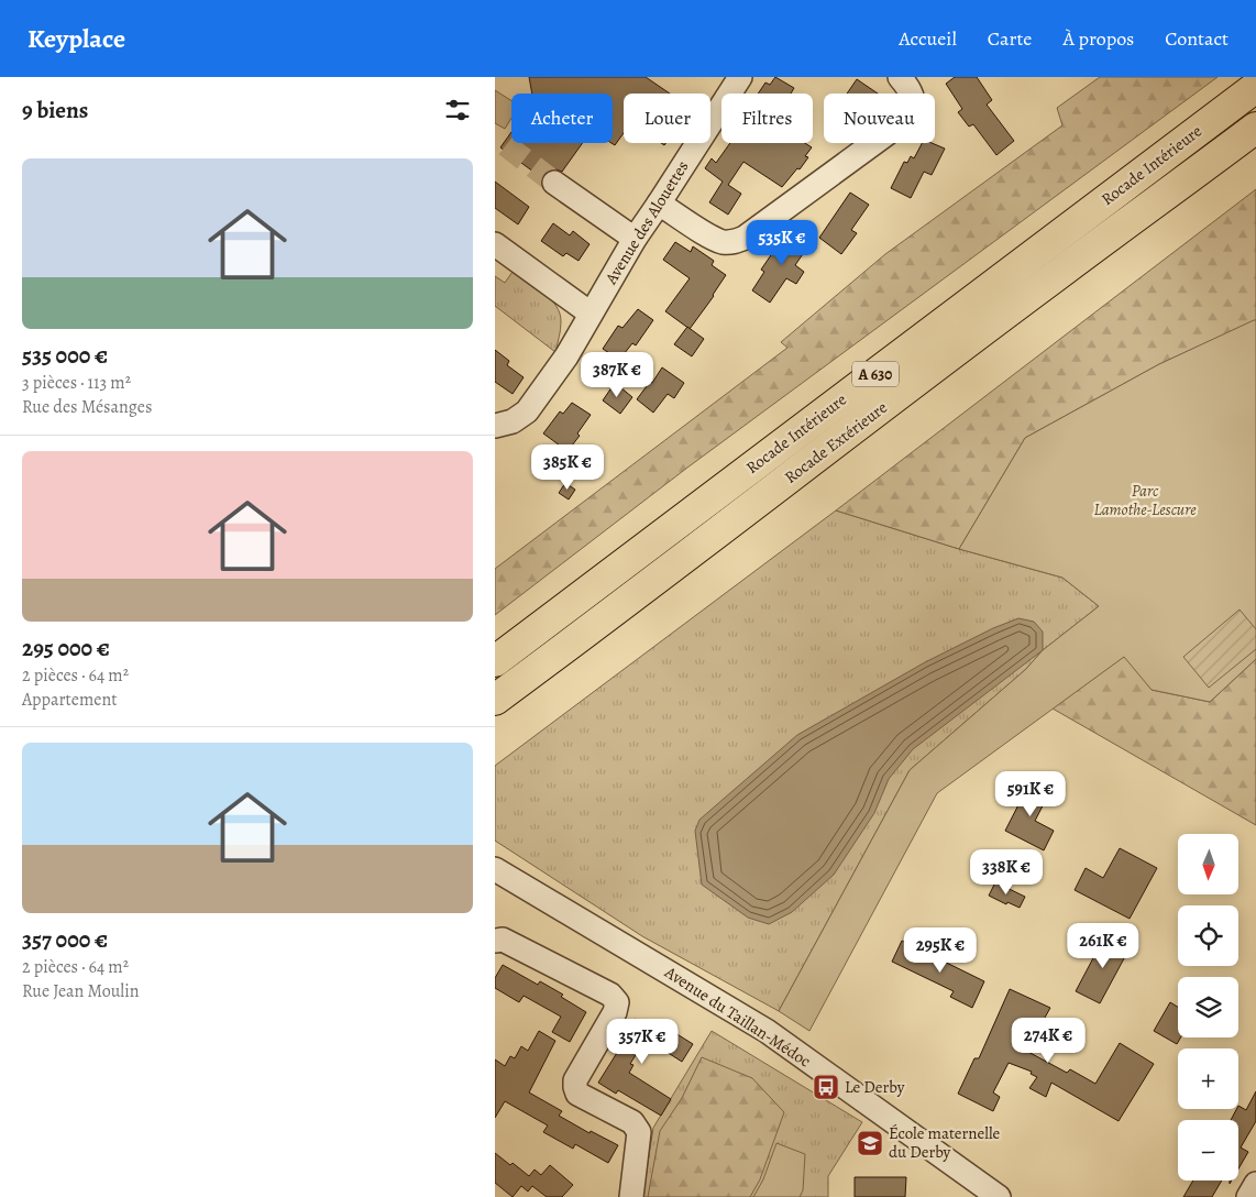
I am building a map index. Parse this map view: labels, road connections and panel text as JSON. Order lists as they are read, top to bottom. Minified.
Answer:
{"streets":{"highway":["Rocade Intérieure","A 630","Rocade Extérieure"],"street":["Avenue des Alouettes","Avenue du Taillan-Médoc"]},"parks":["Parc Lamothe-Lescure"],"places":{"bus stop":["Le Derby"],"school or university":["École maternelle du Derby"]},"north":"bottom","page":{"header":"Keyplace","nav":["Accueil","Carte","À propos","Contact"],"heading":"9 biens","chip":["Acheter","Louer","Filtres","Nouveau"],"list":[{"name":"535 000 €","note":"3 pièces · 113 m² · Rue des Mésanges"},{"name":"295 000 €","note":"2 pièces · 64 m² · Appartement"},{"name":"357 000 €","note":"2 pièces · 64 m² · Rue Jean Moulin"}],"price":["535K €","387K €","385K €","591K €","338K €","261K €","295K €","274K €","357K €"],"map_buttons":["+","−"]}}
